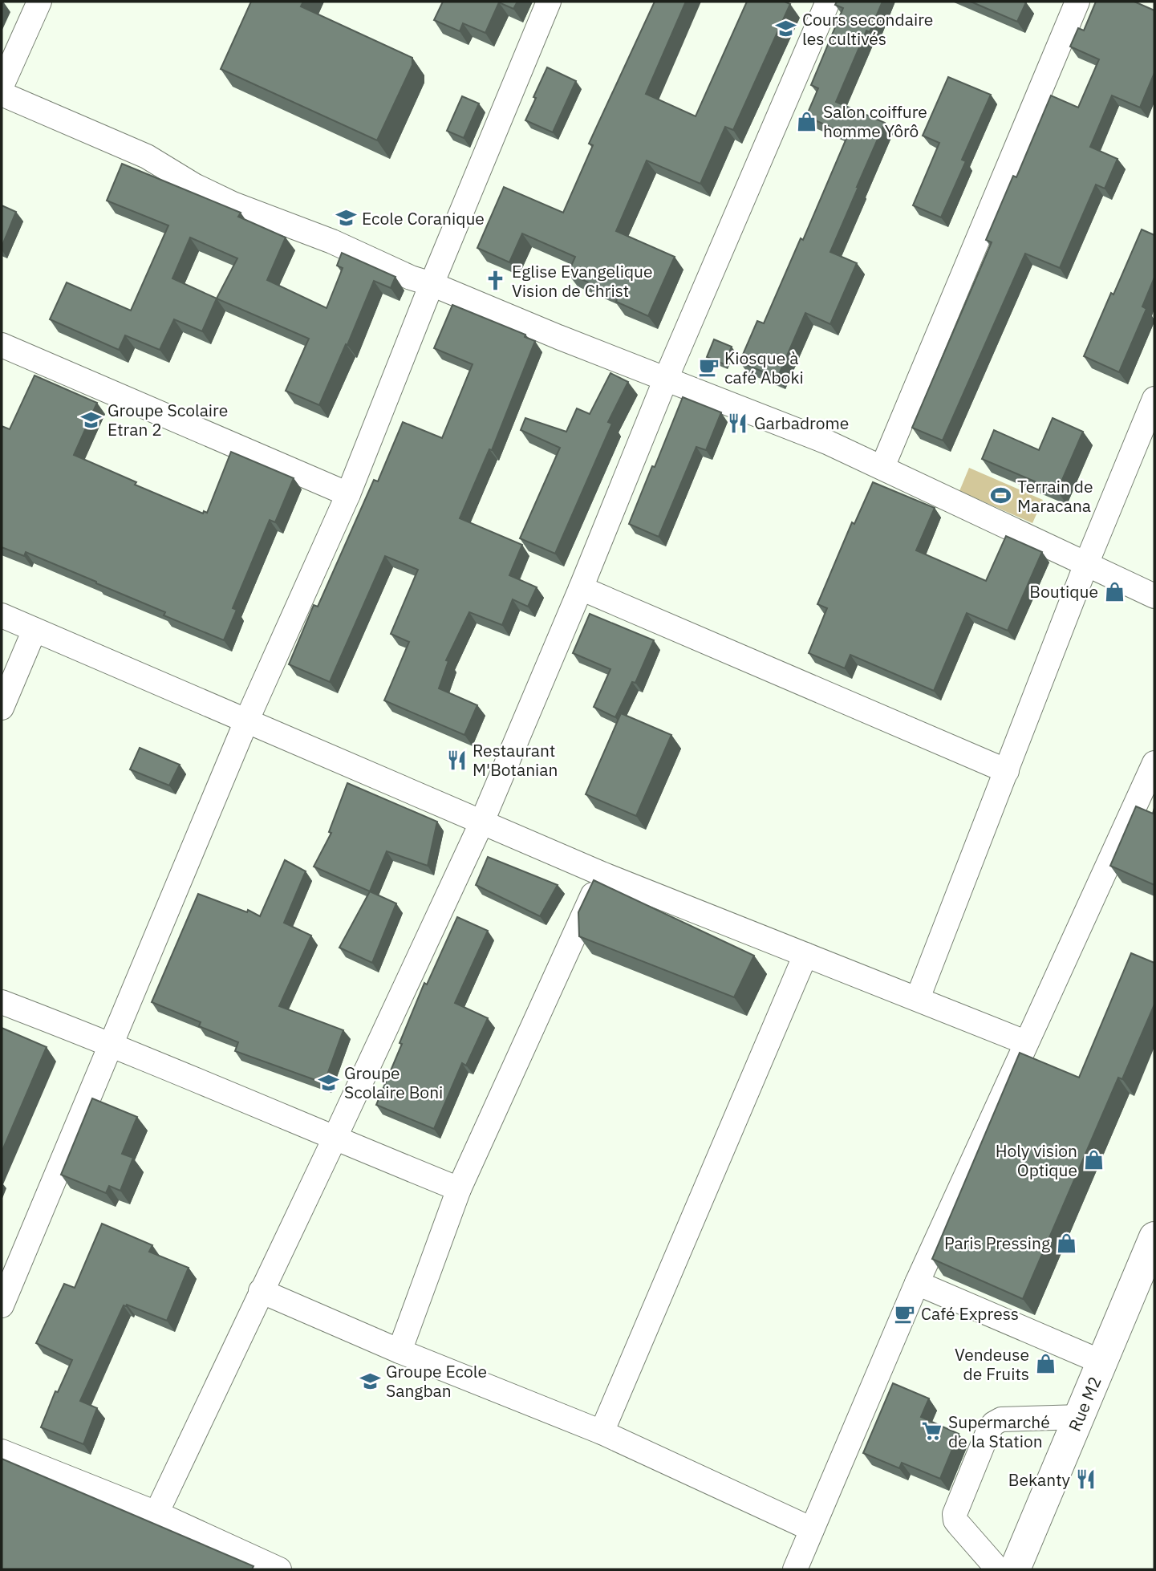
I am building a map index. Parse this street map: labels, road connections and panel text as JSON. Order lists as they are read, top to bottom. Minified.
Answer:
{"streets":{"main road":["Rue M2"]},"places":{"school or university":["Cours secondaire les cultivés","Ecole Coranique","Groupe Scolaire Etran 2","Groupe Scolaire Boni","Groupe Ecole Sangban"],"shop":["Salon coiffure homme Yôrô","Boutique","Holy vision Optique","Paris Pressing","Vendeuse de Fruits"],"church":["Eglise Evangelique Vision de Christ"],"cafe":["Kiosque à café Aboki","Café Express"],"restaurant":["Garbadrome","Restaurant M'Botanian","Bekanty"],"sports":["Terrain de Maracana"],"supermarket":["Supermarché de la Station"]}}
